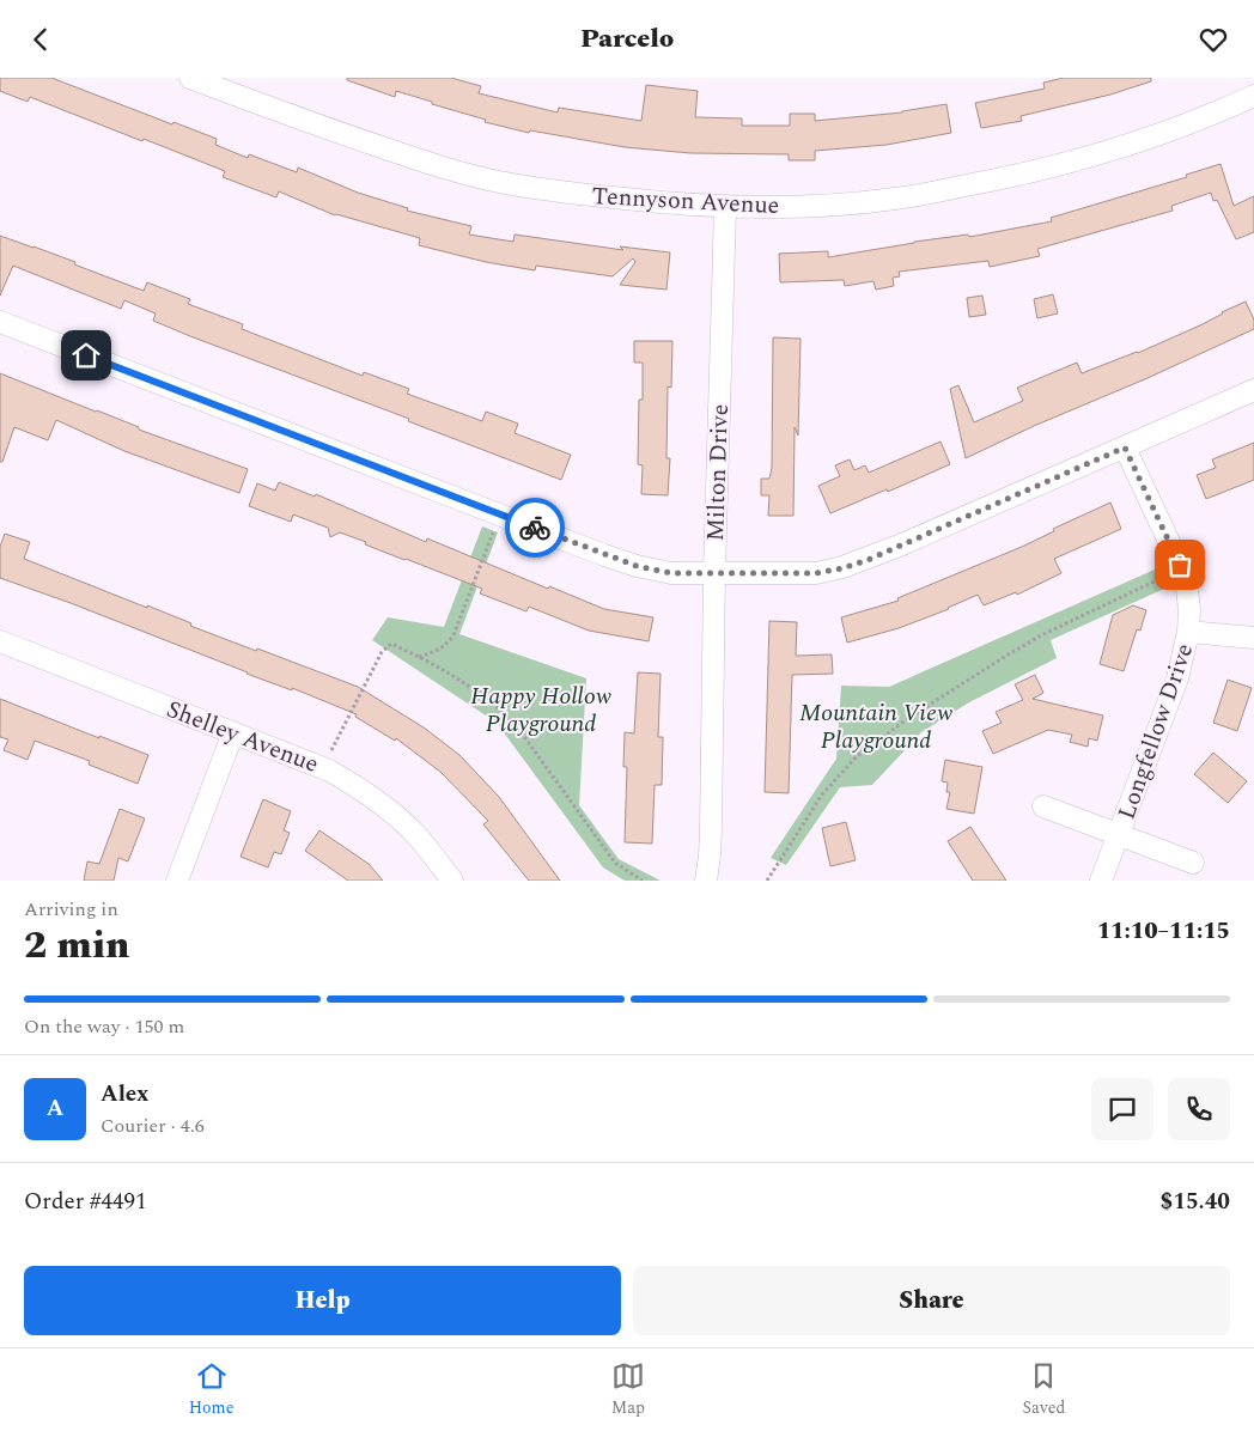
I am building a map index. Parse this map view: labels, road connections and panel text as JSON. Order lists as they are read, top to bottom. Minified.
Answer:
{"streets":{"street":["Tennyson Avenue","Milton Drive","Longfellow Drive","Shelley Avenue"]},"crossings":[["Tennyson Avenue","Milton Drive"]],"parks":["Happy Hollow Playground","Mountain View Playground"],"page":{"header":"Parcelo","heading":["2 min","Arriving in","11:10–11:15"],"panel":["Alex","Courier · 4.6","Order #4491","$15.40"],"bar":"On the way · 150 m","round":"A","buttons":["Help","Share"],"tabs":["Home","Map","Saved"]}}
